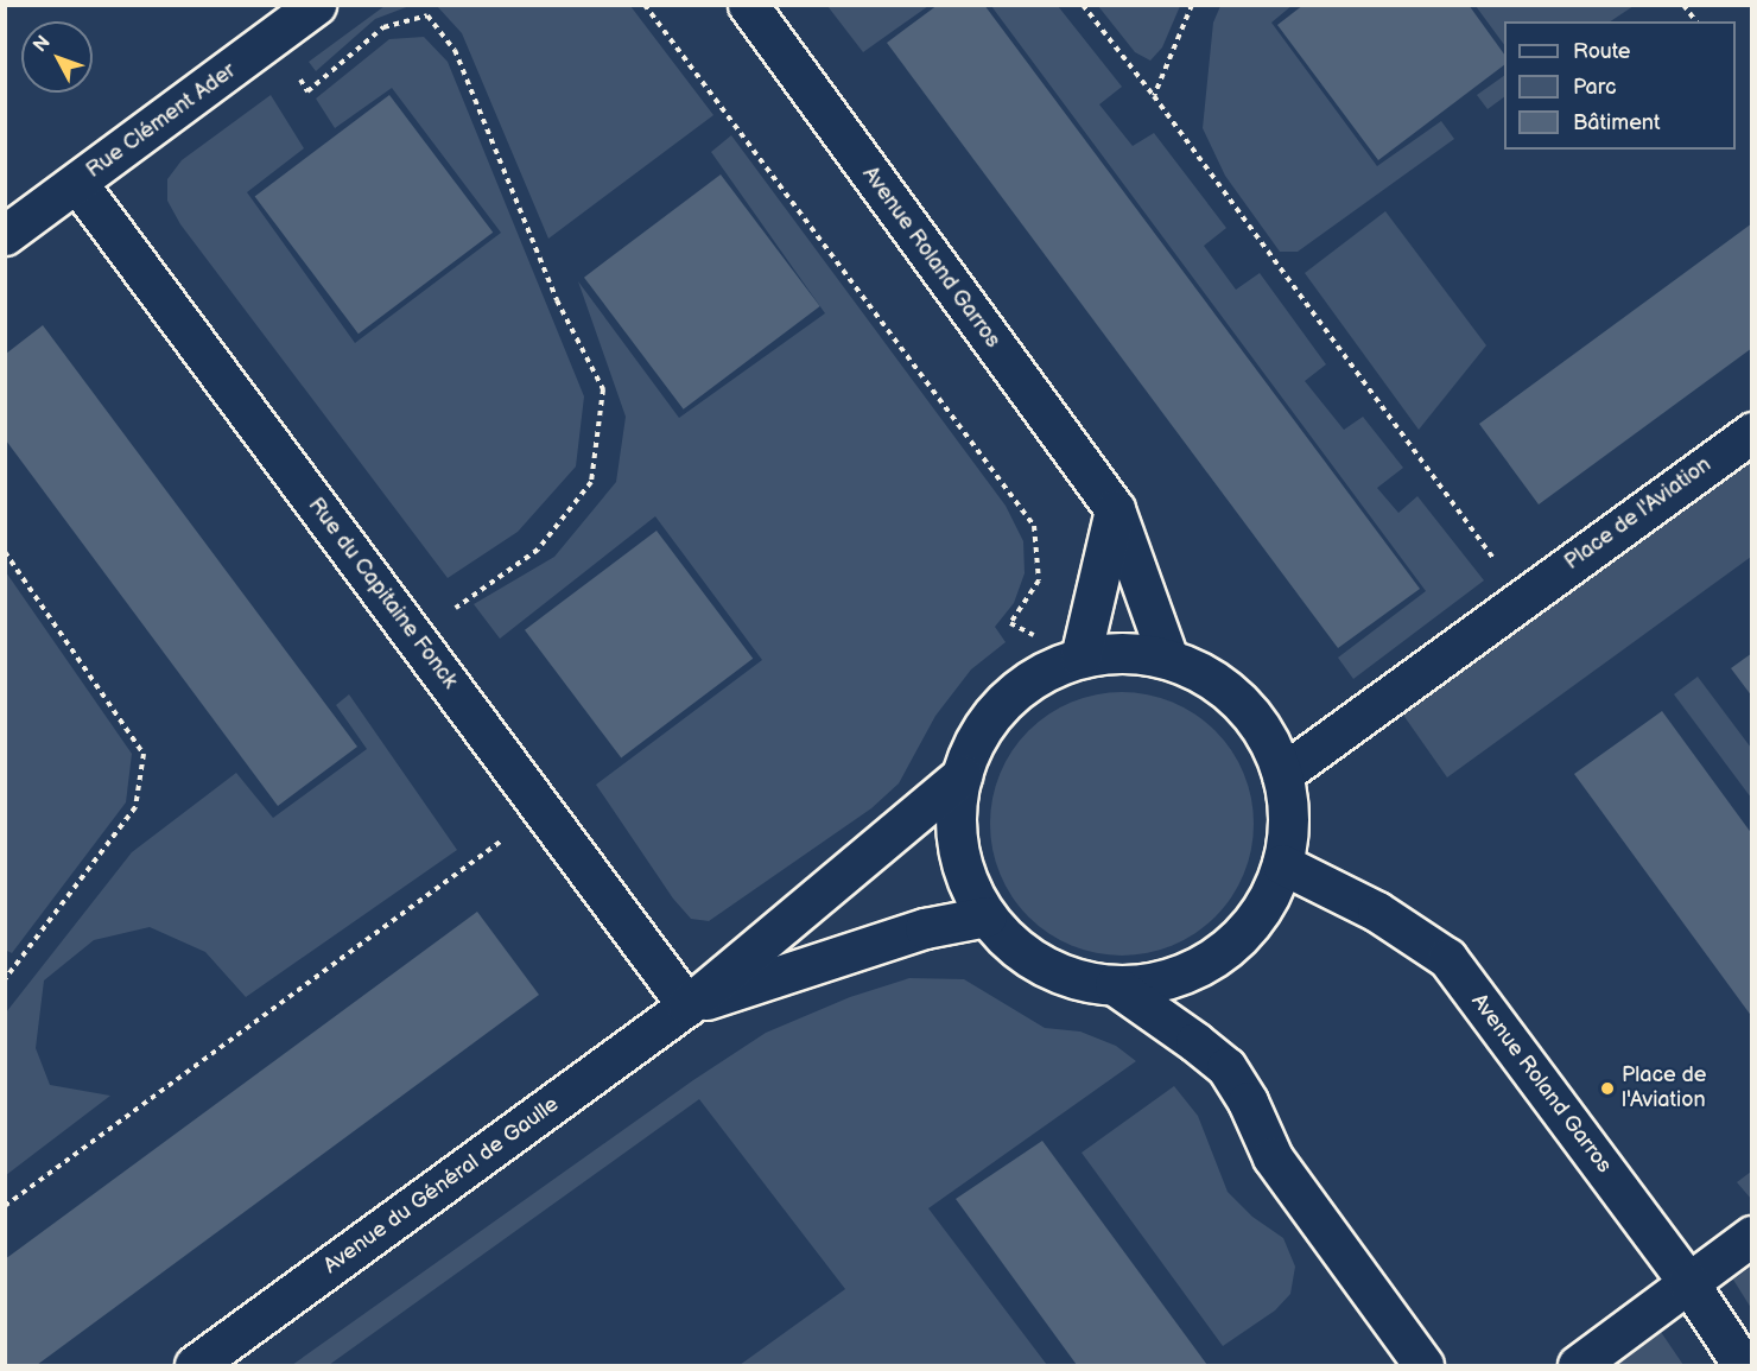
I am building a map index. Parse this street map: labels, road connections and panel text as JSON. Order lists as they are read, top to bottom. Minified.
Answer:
{"streets":{"street":["Rue Clément Ader","Avenue Roland Garros","Place de l'Aviation","Rue du Capitaine Fonck","Avenue du Général de Gaulle"]},"crossings":[["Rue Clément Ader","Rue du Capitaine Fonck"],["Rue du Capitaine Fonck","Avenue du Général de Gaulle"]],"places":["Place de l'Aviation"],"legend":["Route","Parc","Bâtiment"],"north":"top left"}
